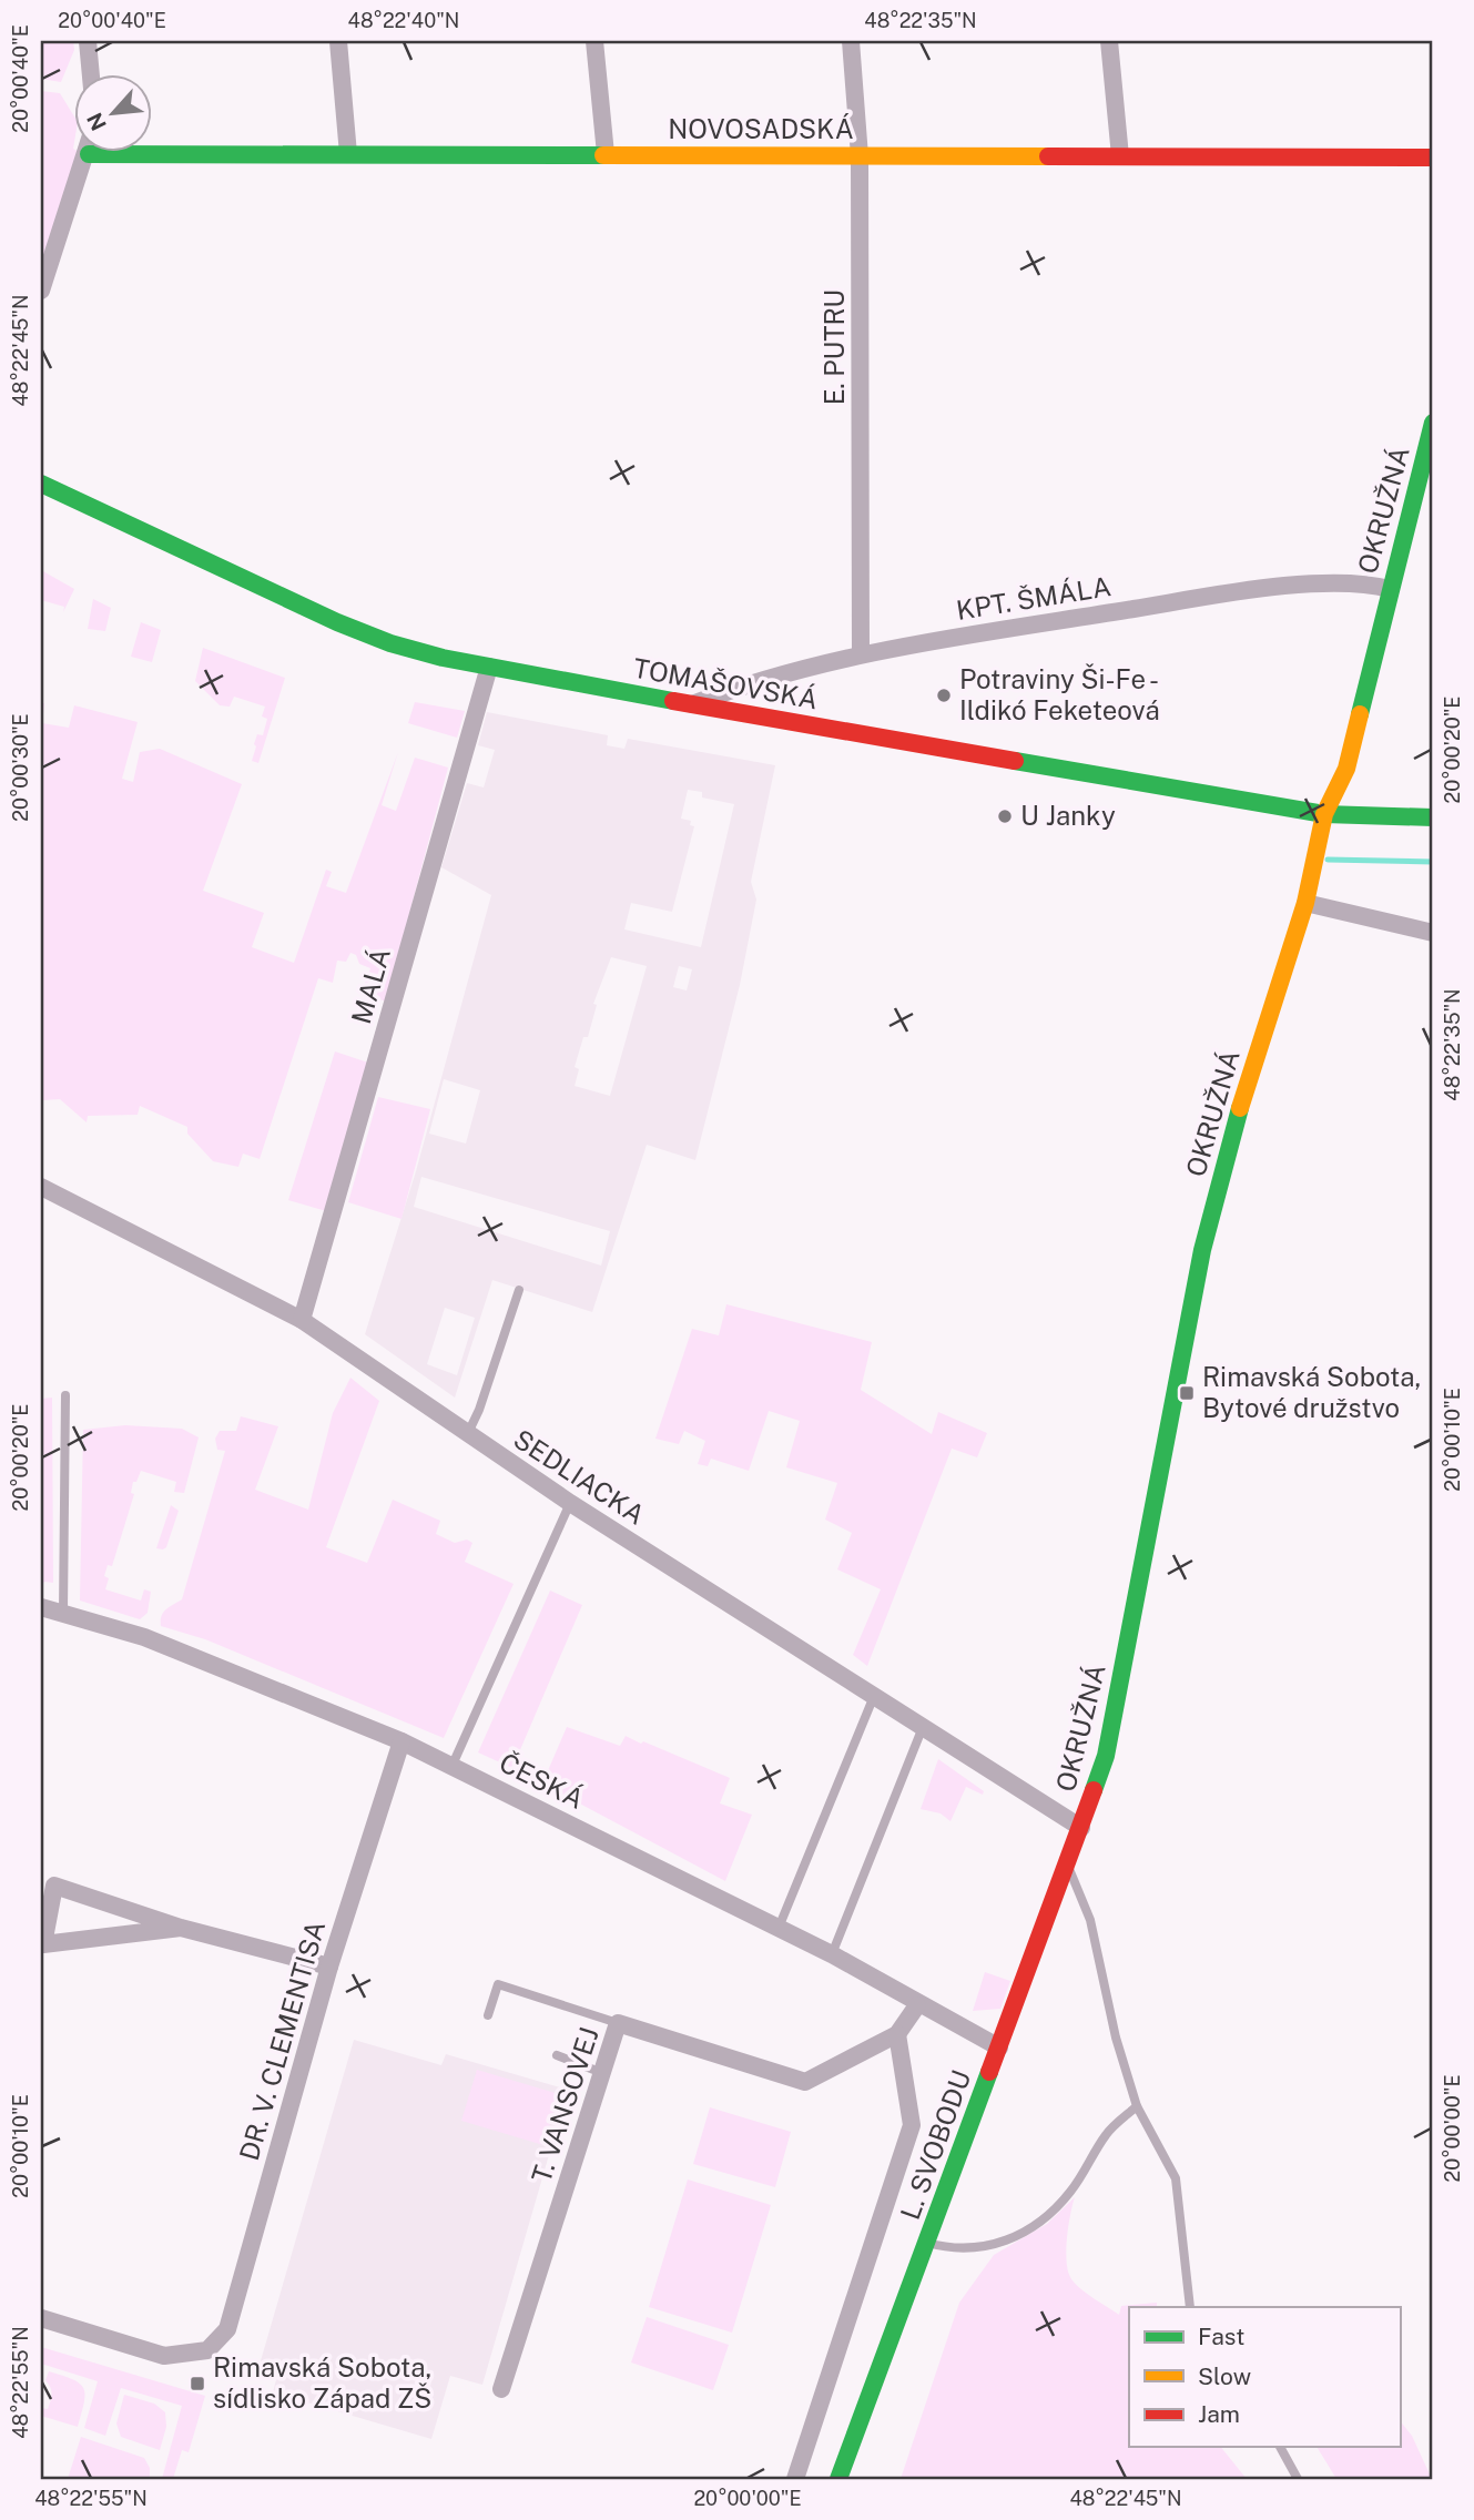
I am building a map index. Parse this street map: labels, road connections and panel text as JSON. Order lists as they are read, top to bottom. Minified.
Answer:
{"streets":{"street":["NOVOSADSKÁ","E. PUTRU","OKRUŽNÁ","KPT. ŠMÁLA","TOMAŠOVSKÁ","MALÁ","SEDLIACKA","ČESKÁ","DR. V. CLEMENTISA","T. VANSOVEJ","L. SVOBODU"]},"crossings":[["NOVOSADSKÁ","E. PUTRU"],["E. PUTRU","KPT. ŠMÁLA"],["OKRUŽNÁ","KPT. ŠMÁLA"],["OKRUŽNÁ","TOMAŠOVSKÁ"],["OKRUŽNÁ","SEDLIACKA"],["OKRUŽNÁ","L. SVOBODU"],["KPT. ŠMÁLA","TOMAŠOVSKÁ"],["TOMAŠOVSKÁ","MALÁ"],["MALÁ","SEDLIACKA"],["SEDLIACKA","L. SVOBODU"],["ČESKÁ","DR. V. CLEMENTISA"],["ČESKÁ","T. VANSOVEJ"],["ČESKÁ","L. SVOBODU"],["T. VANSOVEJ","L. SVOBODU"]],"places":{"other":["Potraviny Ši-Fe - Ildikó Feketeová","U Janky"],"transit":["Rimavská Sobota, Bytové družstvo","Rimavská Sobota, sídlisko Západ ZŠ"]},"legend":["Fast","Slow","Jam"],"north":"bottom left","coordinates":["20°00'40\"E","48°22'40\"N","48°22'35\"N","48°22'45\"N","20°00'20\"E","20°00'30\"E","20°00'10\"E","20°00'00\"E","48°22'55\"N"]}
